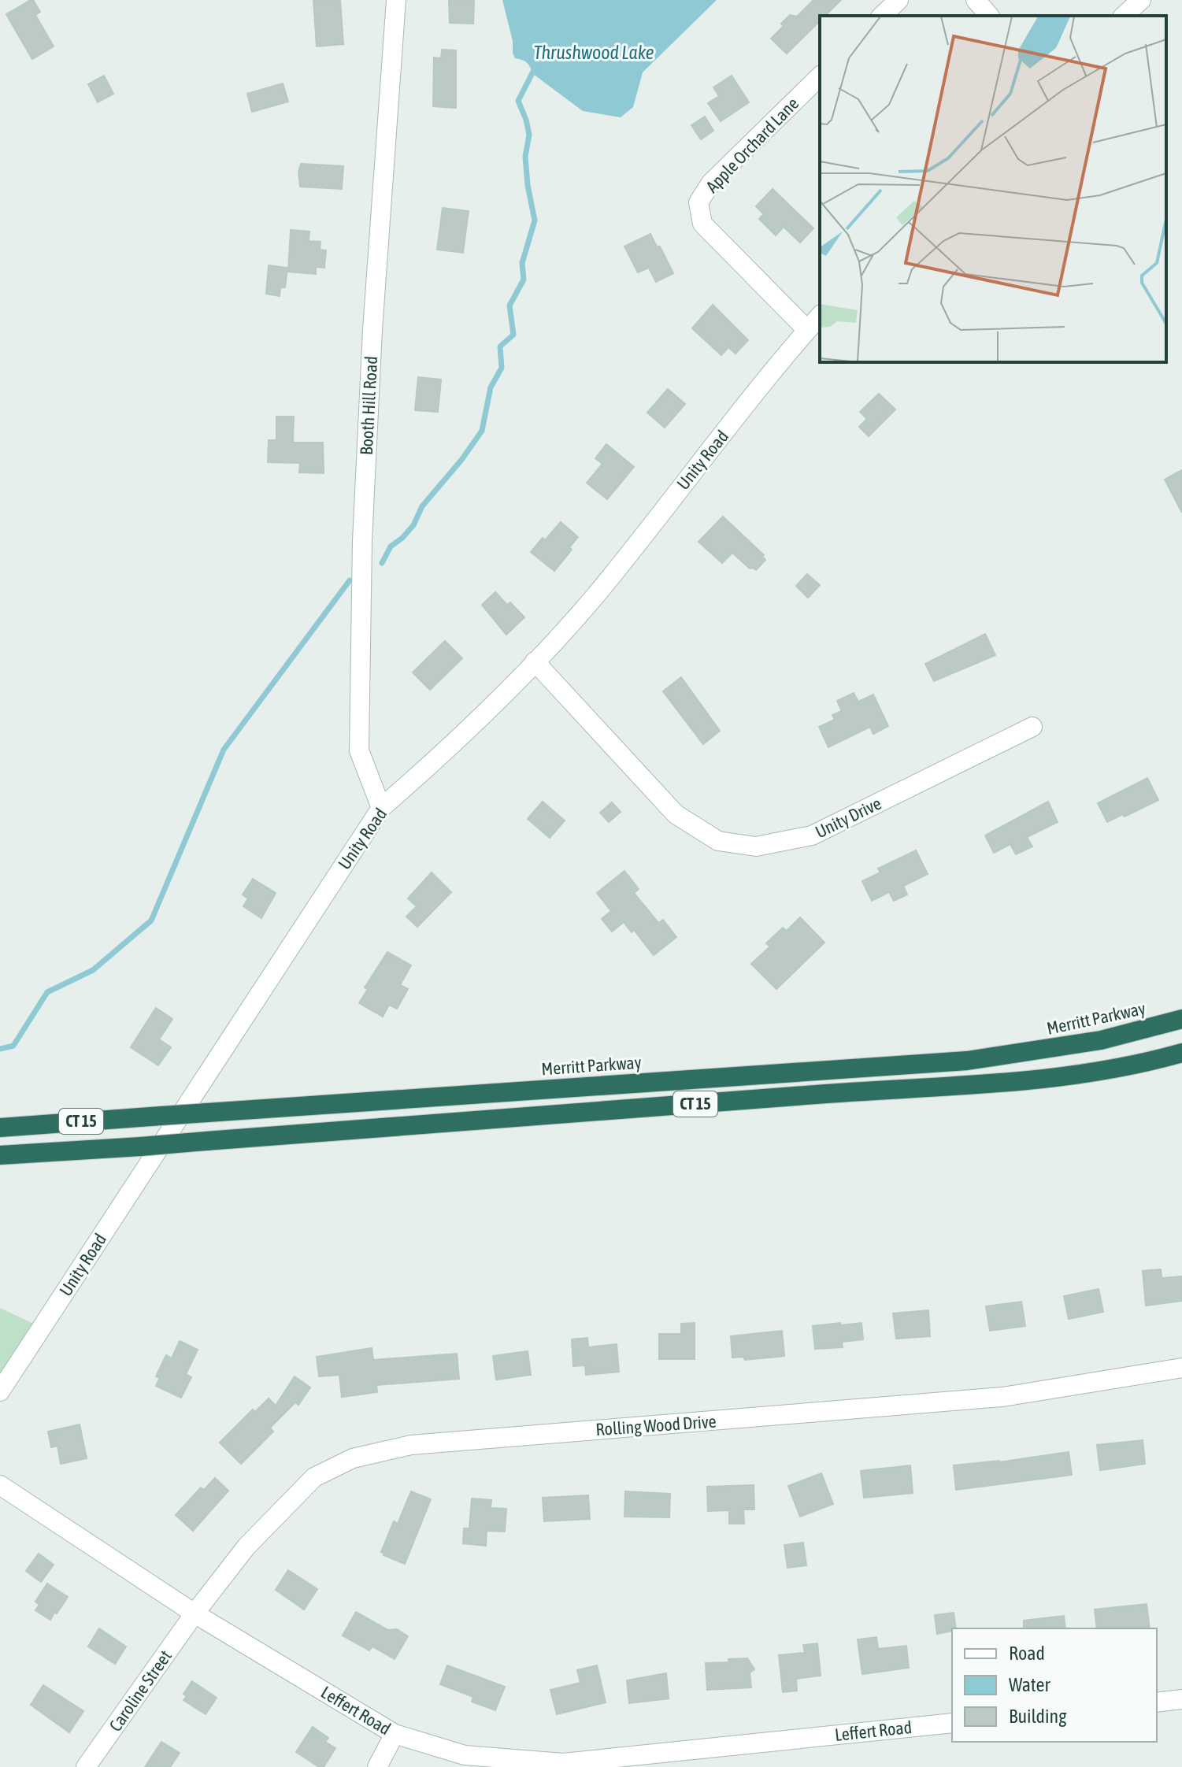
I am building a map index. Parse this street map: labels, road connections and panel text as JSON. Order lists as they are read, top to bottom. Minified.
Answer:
{"streets":{"highway":["Merritt Parkway","CT 15"],"street":["Apple Orchard Lane","Booth Hill Road","Unity Road","Unity Drive","Rolling Wood Drive","Caroline Street","Leffert Road"]},"crossings":[["Apple Orchard Lane","Unity Road"],["Booth Hill Road","Unity Road"],["Unity Road","Unity Drive"],["Rolling Wood Drive","Caroline Street"],["Rolling Wood Drive","Leffert Road"],["Caroline Street","Leffert Road"]],"water":["Thrushwood Lake"],"legend":["Road","Water","Building"]}
